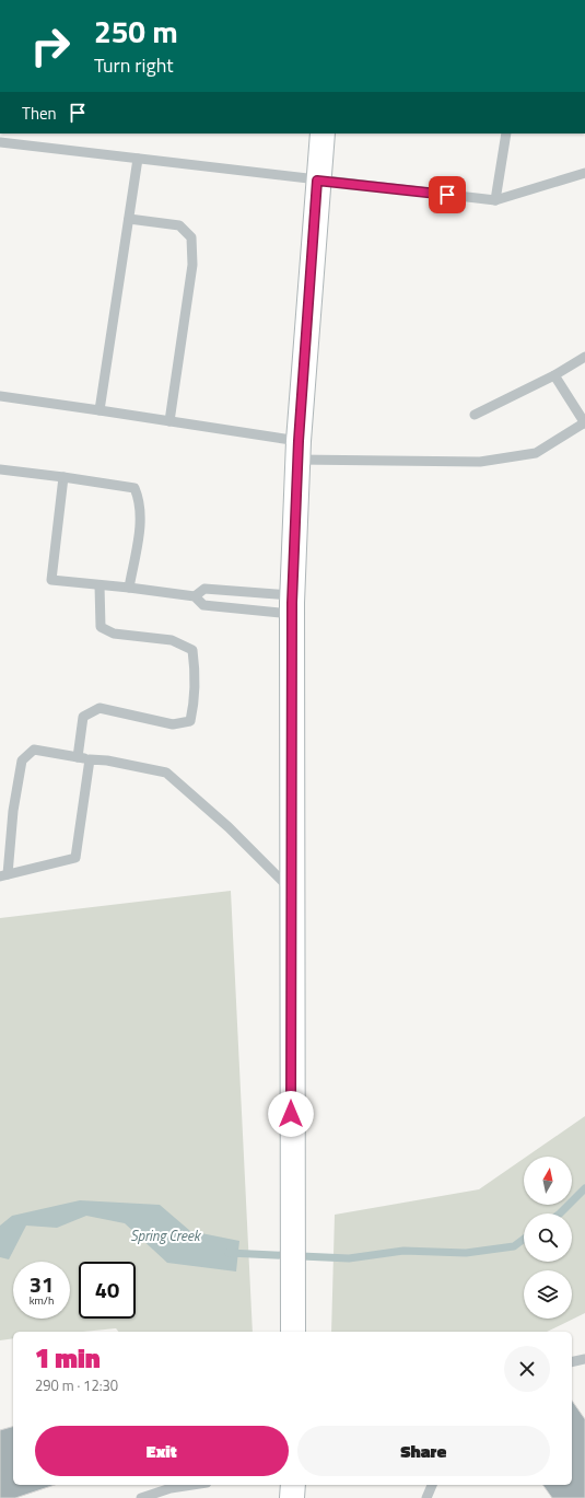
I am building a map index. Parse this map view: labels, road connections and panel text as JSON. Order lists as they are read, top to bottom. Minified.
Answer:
{"water":["Spring Creek"],"north":"top","page":{"turn":["250 m","Turn right"],"then":"Then","speed":"31 km/h","limit":"40","heading":["1 min","290 m · 12:30"],"buttons":["Exit","Share"]}}
